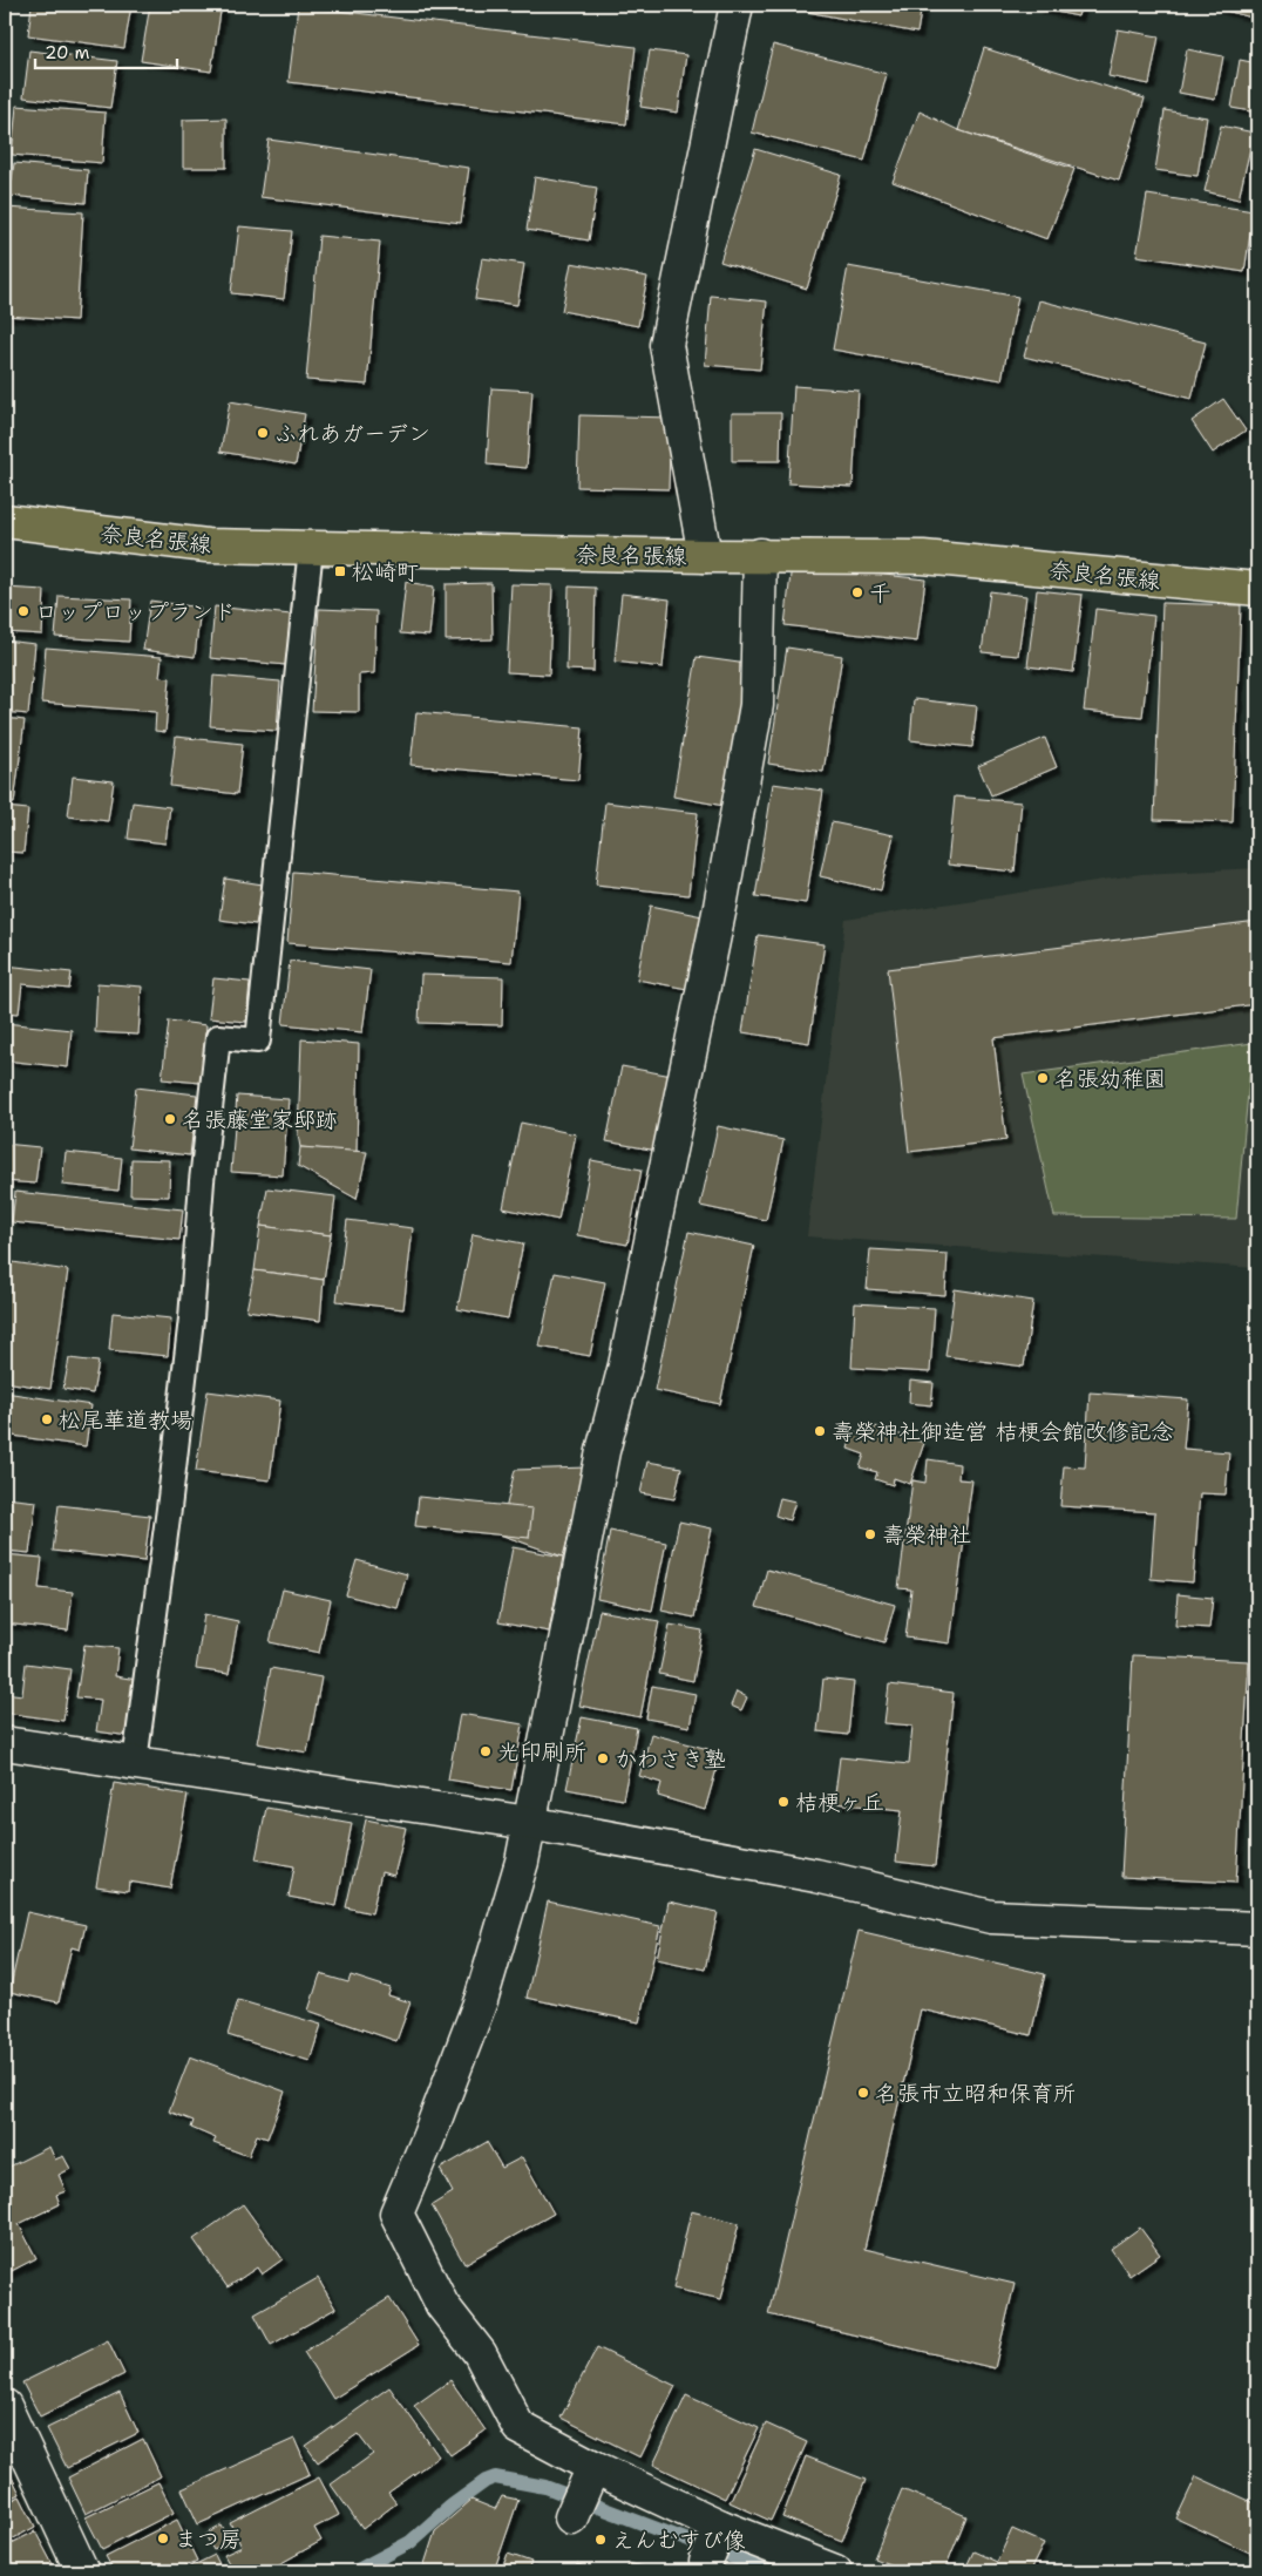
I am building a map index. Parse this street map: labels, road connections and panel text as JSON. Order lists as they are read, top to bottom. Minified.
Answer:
{"streets":{"main road":["奈良名張線"]},"places":{"other":["ふれあガーデン","千","ロップロップランド","名張幼稚園","名張藤堂家邸跡","松尾華道教場","壽榮神社御造営 桔梗会館改修記念","壽榮神社","光印刷所","かわさき塾","桔梗ヶ丘","名張市立昭和保育所","まつ房","えんむすび像"],"transit":["松崎町"]},"scale_bar":"20 m"}
